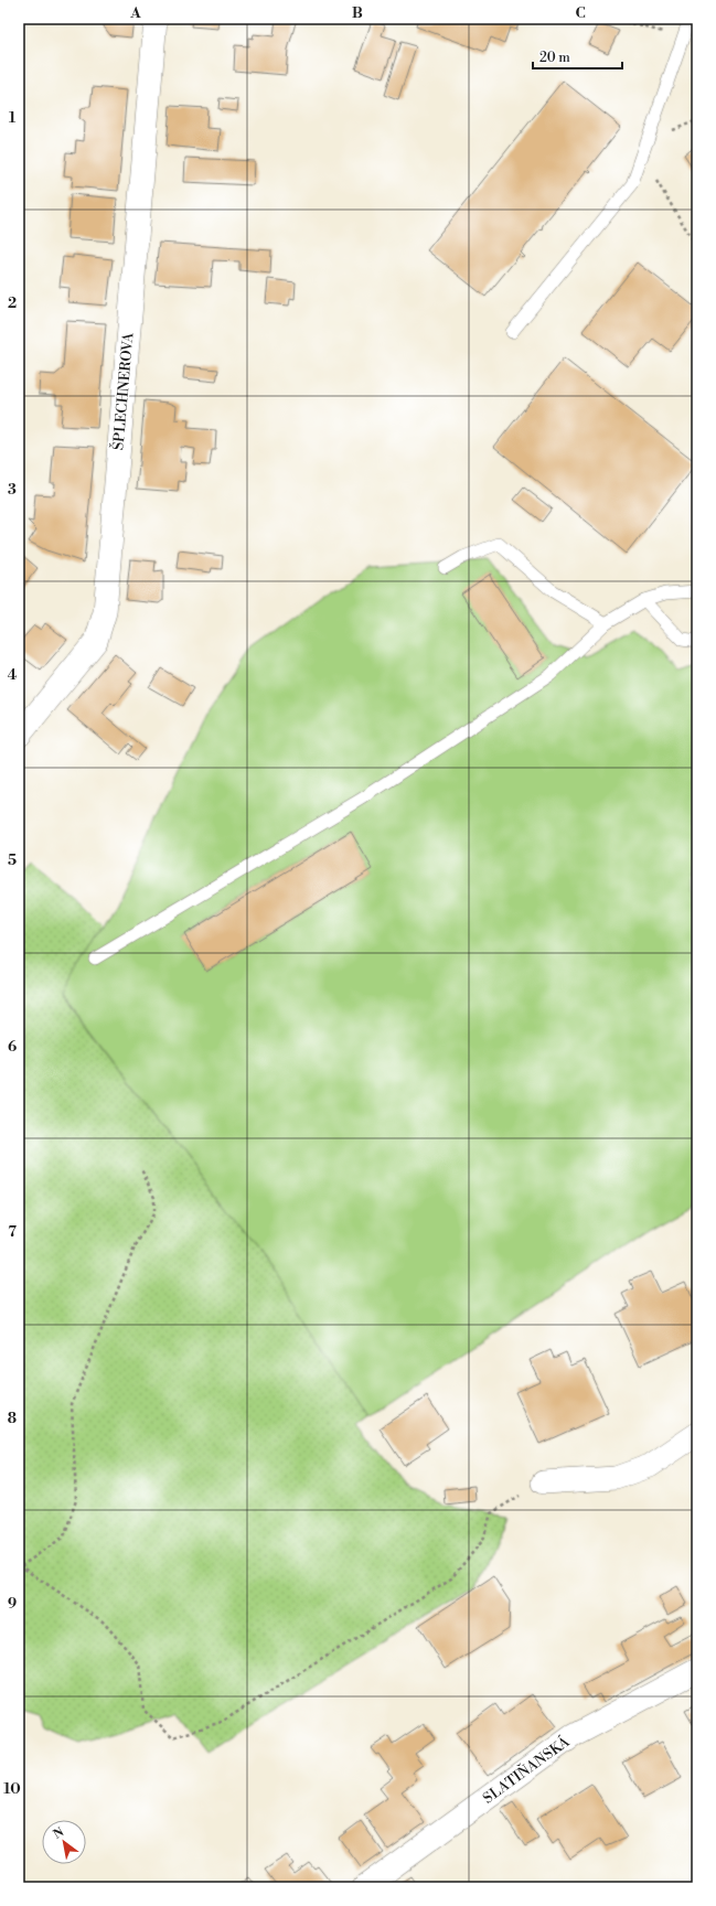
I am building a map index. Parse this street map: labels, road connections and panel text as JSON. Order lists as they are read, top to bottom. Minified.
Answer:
{"streets":{"street":["ŠPLECHNEROVA","SLATIŇANSKÁ"]},"scale_bar":"20 m","north":"top left","grid":{"columns":["A","B","C"],"rows":["1","2","3","4","5","6","7","8","9","10"]}}
